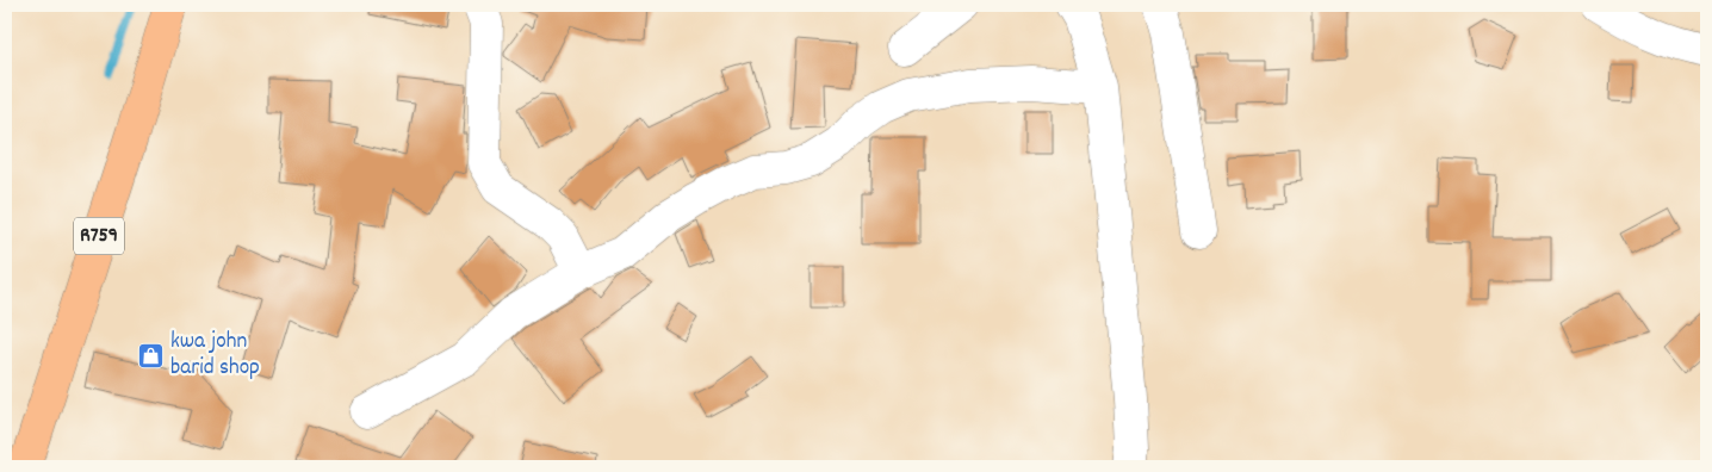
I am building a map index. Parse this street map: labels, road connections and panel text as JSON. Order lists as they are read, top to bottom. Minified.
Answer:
{"streets":{"main road":["R759"]},"places":{"shop":["kwa john barid shop"]}}
